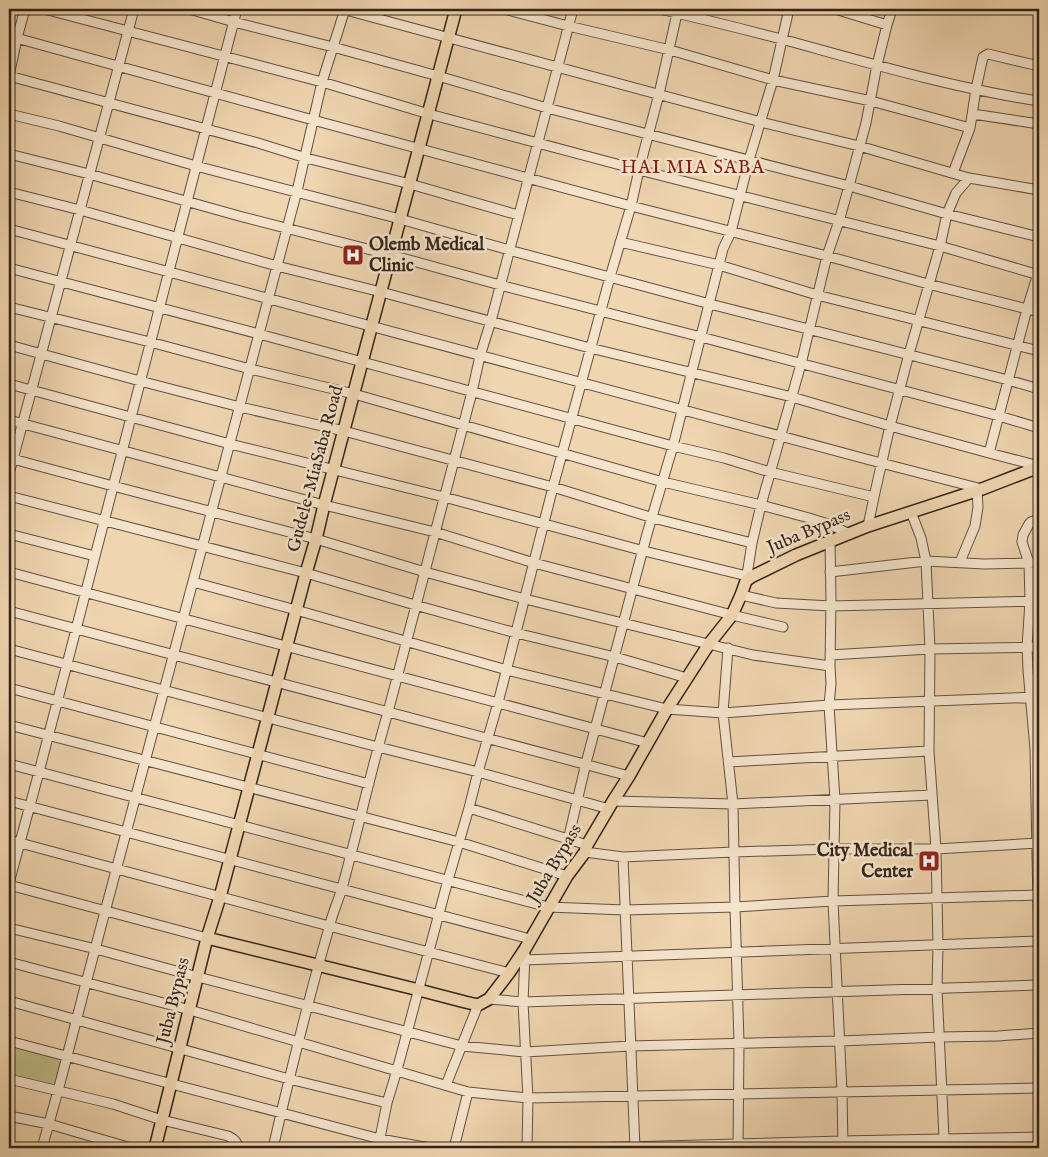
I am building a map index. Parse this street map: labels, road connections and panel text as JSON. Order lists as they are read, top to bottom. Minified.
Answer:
{"streets":{"main road":["Gudele-MiaSaba Road","Juba Bypass"]},"crossings":[["Gudele-MiaSaba Road","Juba Bypass"]],"districts":["HAI MIA SABA"],"places":{"hospital":["Olemb Medical Clinic","City Medical Center"]}}
